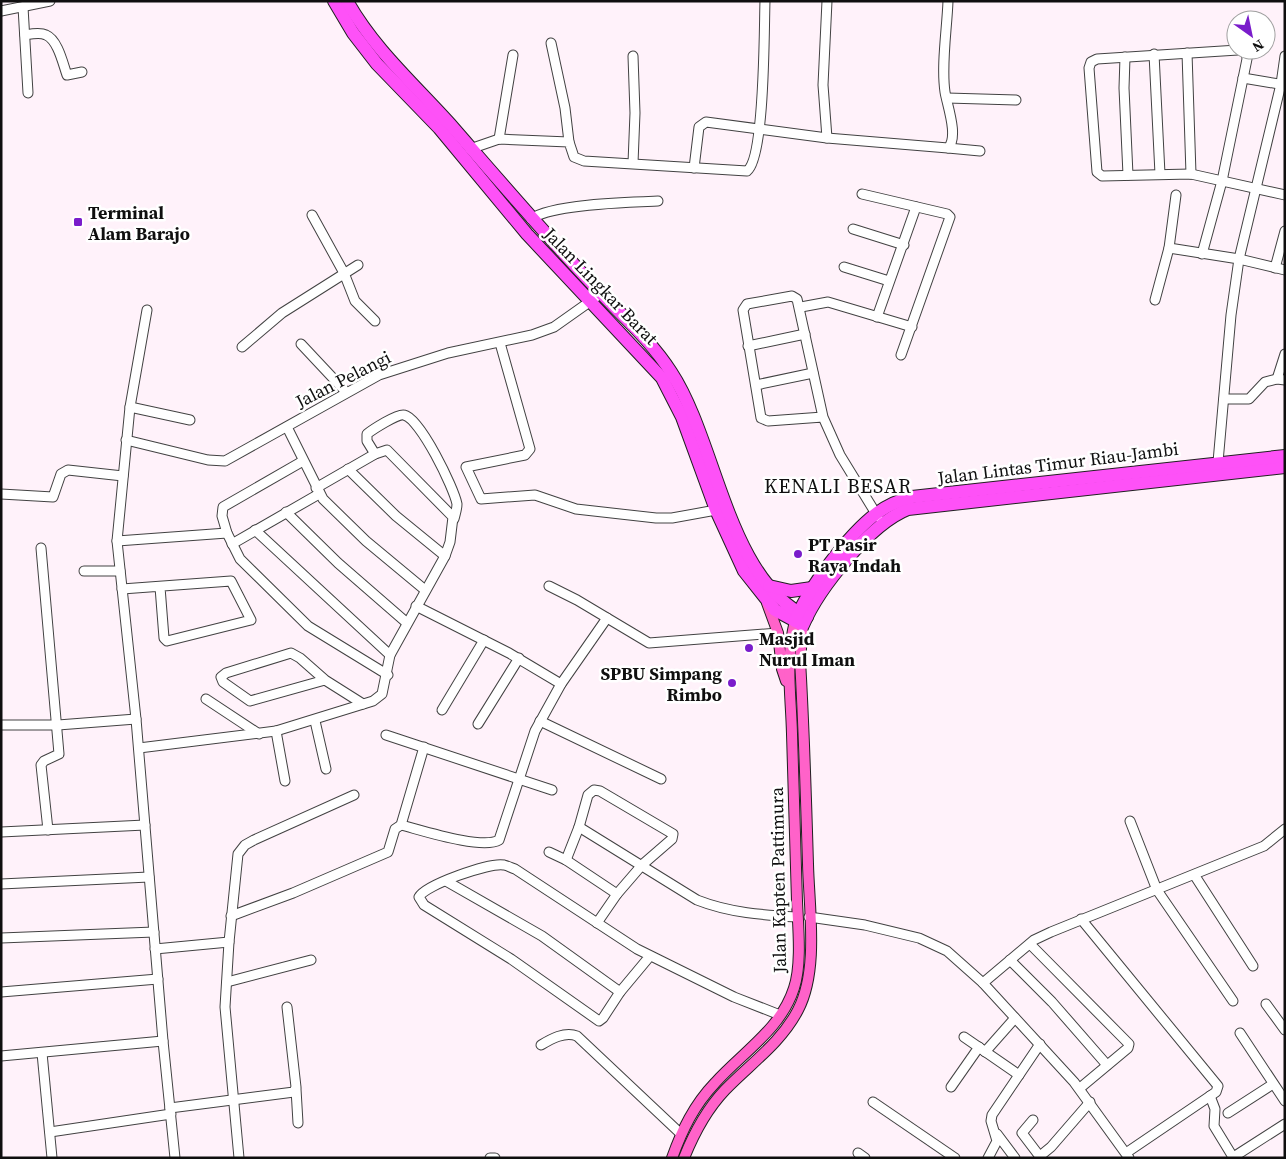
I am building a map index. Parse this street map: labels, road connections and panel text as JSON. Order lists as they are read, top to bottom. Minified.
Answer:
{"streets":{"highway":["Jalan Lingkar Barat","Jalan Lintas Timur Riau-Jambi"],"main road":["Jalan Kapten Pattimura"],"street":["Jalan Pelangi"]},"crossings":[["Jalan Lingkar Barat","Jalan Pelangi"],["Jalan Lingkar Barat","Jalan Lintas Timur Riau-Jambi"],["Jalan Lingkar Barat","Jalan Kapten Pattimura"],["Jalan Lintas Timur Riau-Jambi","Jalan Kapten Pattimura"]],"districts":["KENALI BESAR"],"places":{"transit":["Terminal Alam Barajo"],"other":["PT Pasir Raya Indah","Masjid Nurul Iman","SPBU Simpang Rimbo"]},"north":"bottom right"}
